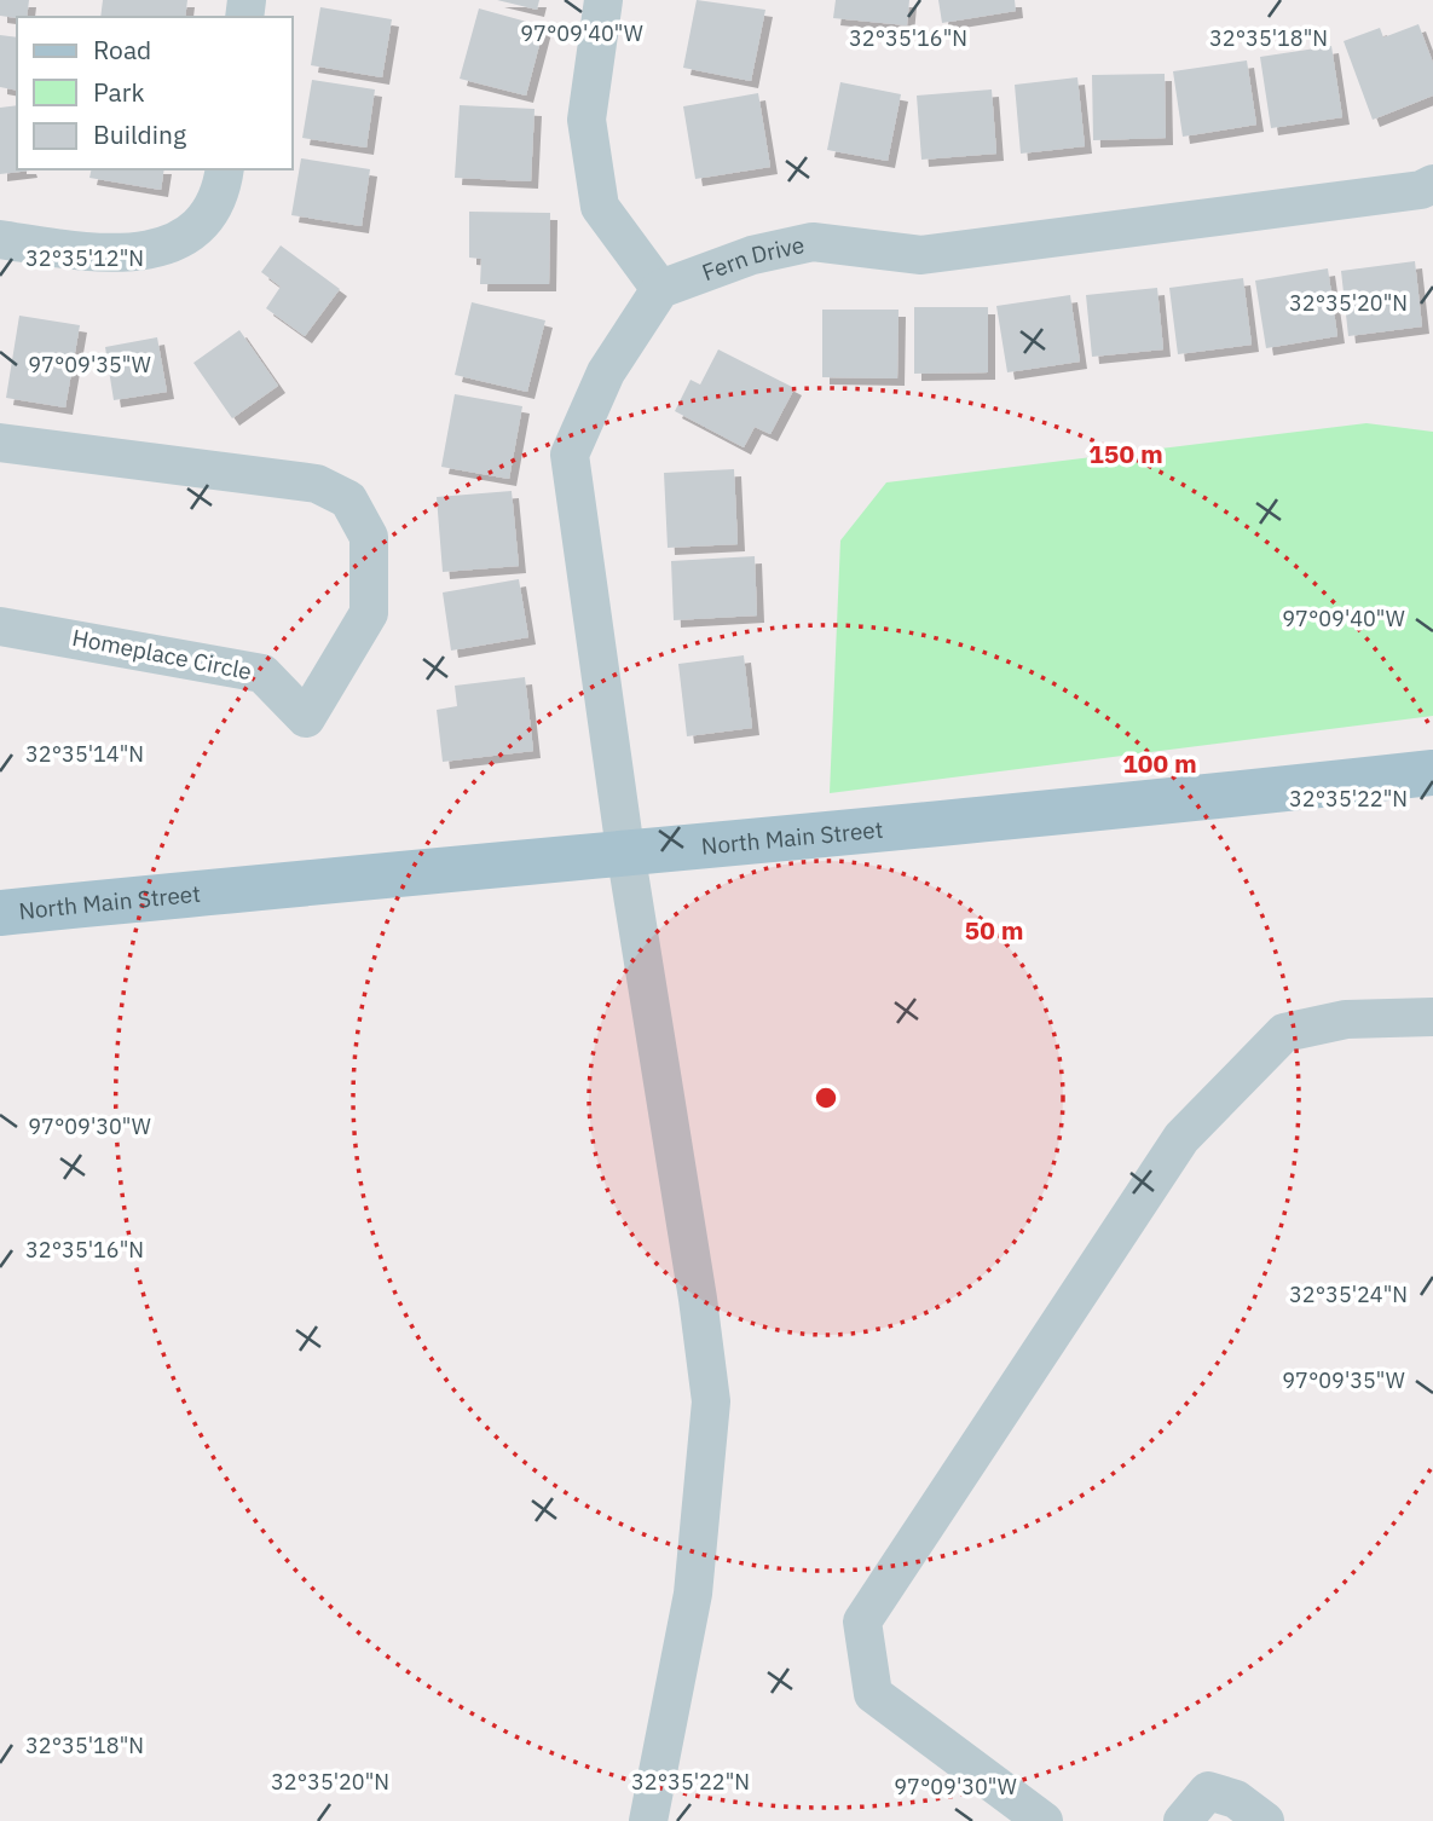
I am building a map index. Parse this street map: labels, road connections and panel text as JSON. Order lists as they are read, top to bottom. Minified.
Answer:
{"streets":{"main road":["North Main Street"],"street":["Fern Drive","Homeplace Circle"]},"legend":["Road","Park","Building"],"coordinates":["97°09'40\"W","32°35'16\"N","32°35'18\"N","32°35'12\"N","32°35'20\"N","97°09'35\"W","32°35'14\"N","32°35'22\"N","97°09'30\"W","32°35'24\"N"],"rings":["150 m","100 m","50 m"]}
